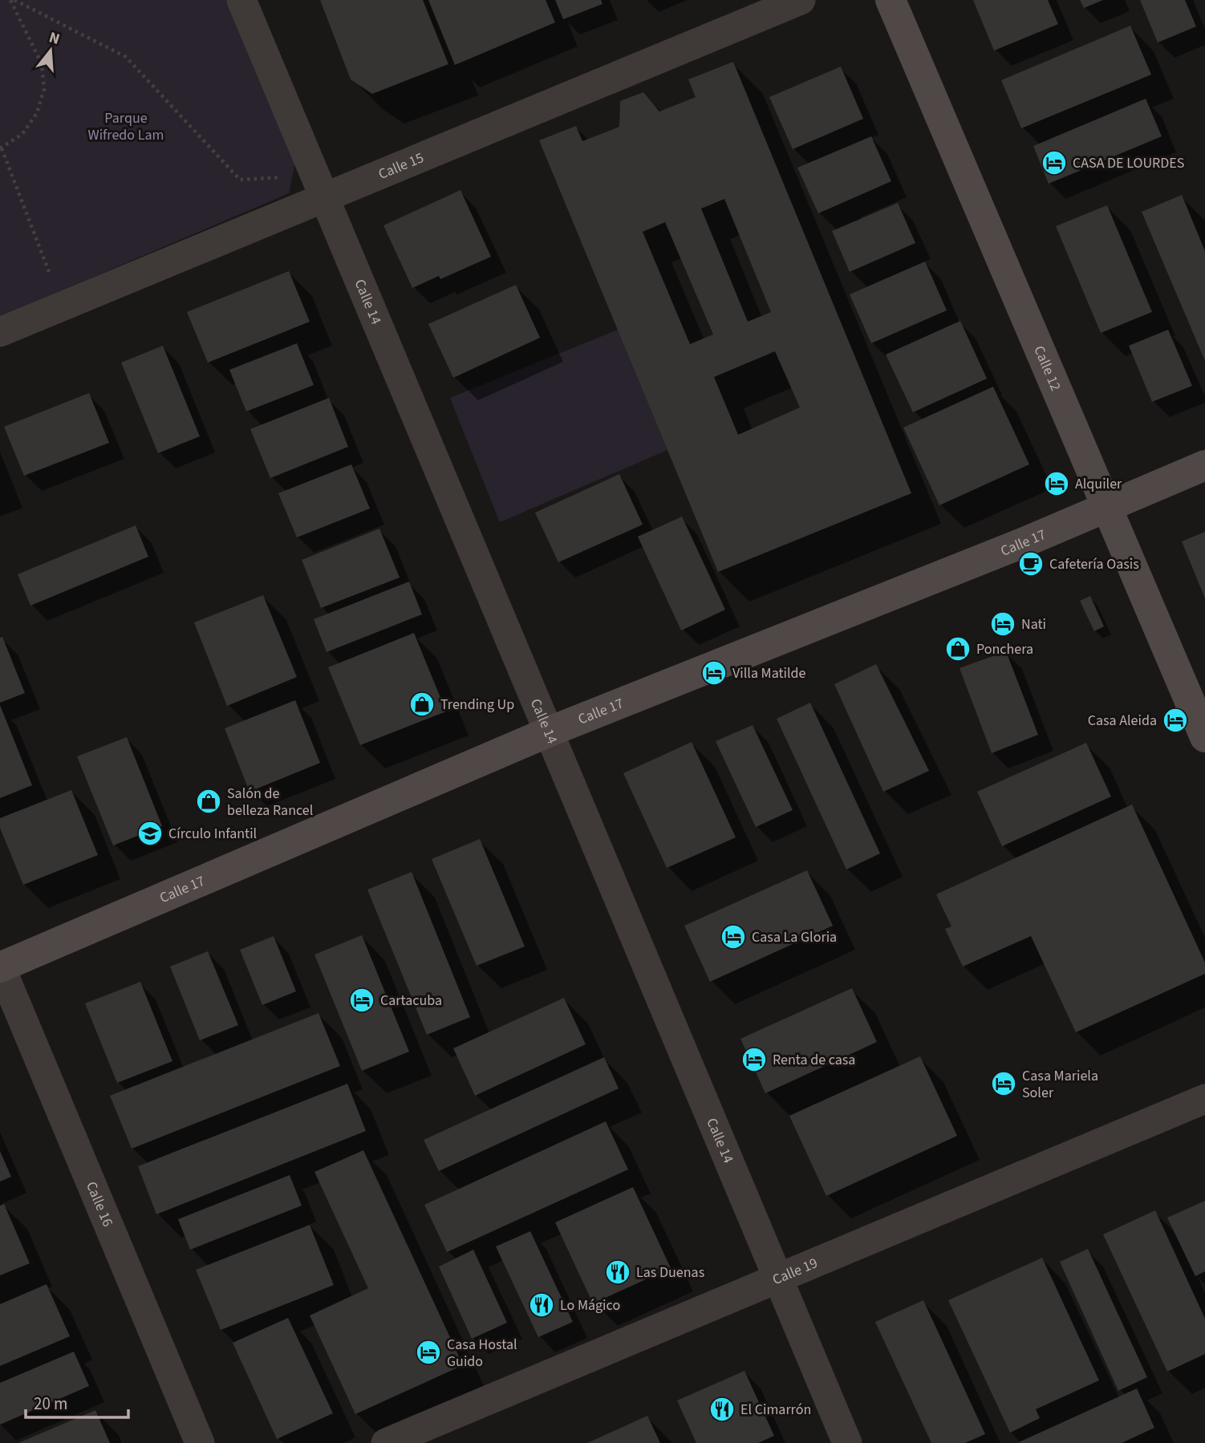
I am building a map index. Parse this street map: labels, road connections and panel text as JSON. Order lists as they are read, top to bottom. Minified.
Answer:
{"streets":{"street":["Calle 15","Calle 14","Calle 12","Calle 17","Calle 16","Calle 19"]},"crossings":[["Calle 15","Calle 14"],["Calle 14","Calle 17"],["Calle 14","Calle 19"],["Calle 12","Calle 17"],["Calle 17","Calle 16"]],"parks":["Parque Wifredo Lam"],"places":{"hotel":["CASA DE LOURDES","Alquiler","Nati","Villa Matilde","Casa Aleida","Casa La Gloria","Cartacuba","Renta de casa","Casa Mariela Soler","Casa Hostal Guido"],"cafe":["Cafetería Oasis"],"shop":["Ponchera","Trending Up","Salón de belleza Rancel"],"school or university":["Círculo Infantil"],"restaurant":["Las Duenas","Lo Mágico","El Cimarrón"]},"scale_bar":"20 m","north":"top"}
